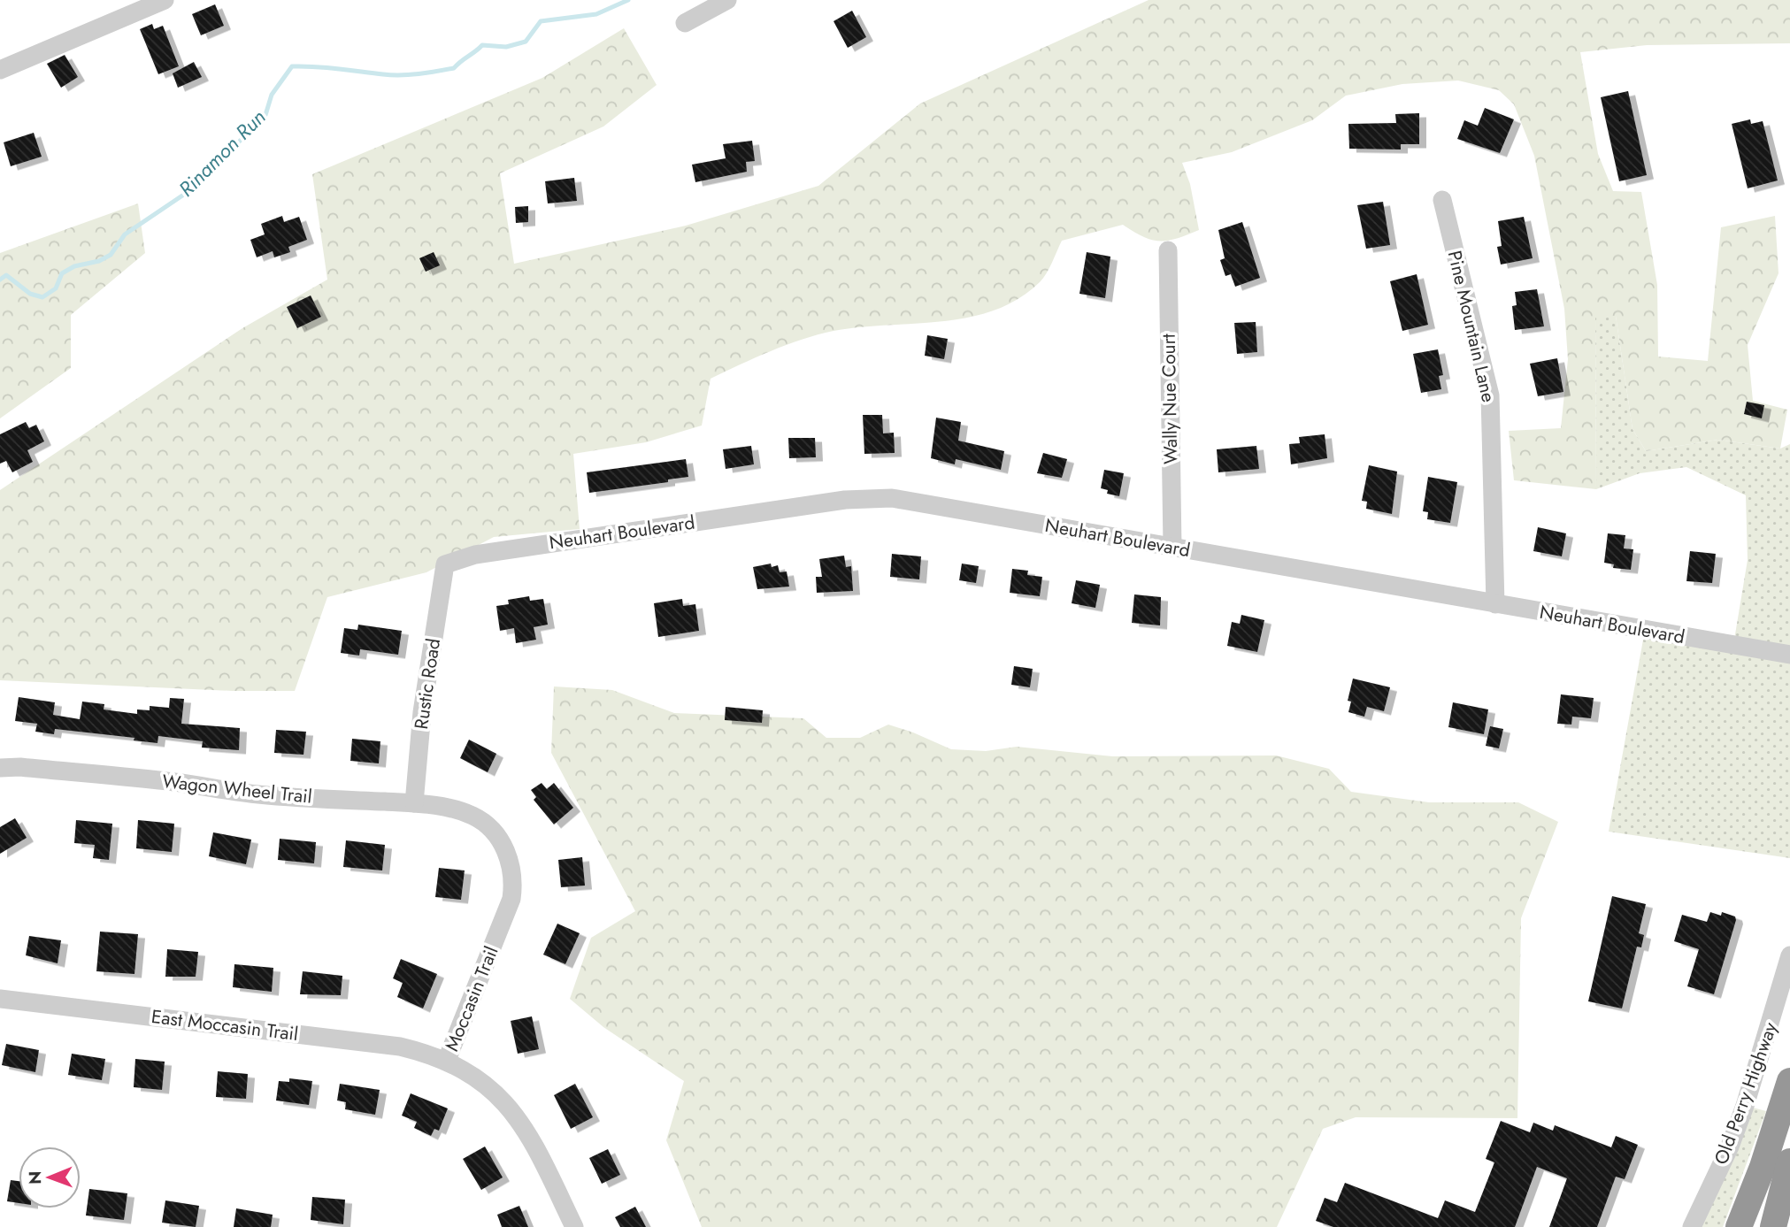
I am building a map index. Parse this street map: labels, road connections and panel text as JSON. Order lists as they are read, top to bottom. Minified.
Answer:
{"streets":{"street":["Pine Mountain Lane","Wally Nue Court","Neuhart Boulevard","Rustic Road","Wagon Wheel Trail","Moccasin Trail","East Moccasin Trail","Old Perry Highway"]},"crossings":[["Pine Mountain Lane","Neuhart Boulevard"],["Wally Nue Court","Neuhart Boulevard"],["Neuhart Boulevard","Rustic Road"],["Rustic Road","Wagon Wheel Trail"],["Wagon Wheel Trail","Moccasin Trail"],["Moccasin Trail","East Moccasin Trail"]],"water":["Rinamon Run"],"north":"left"}
